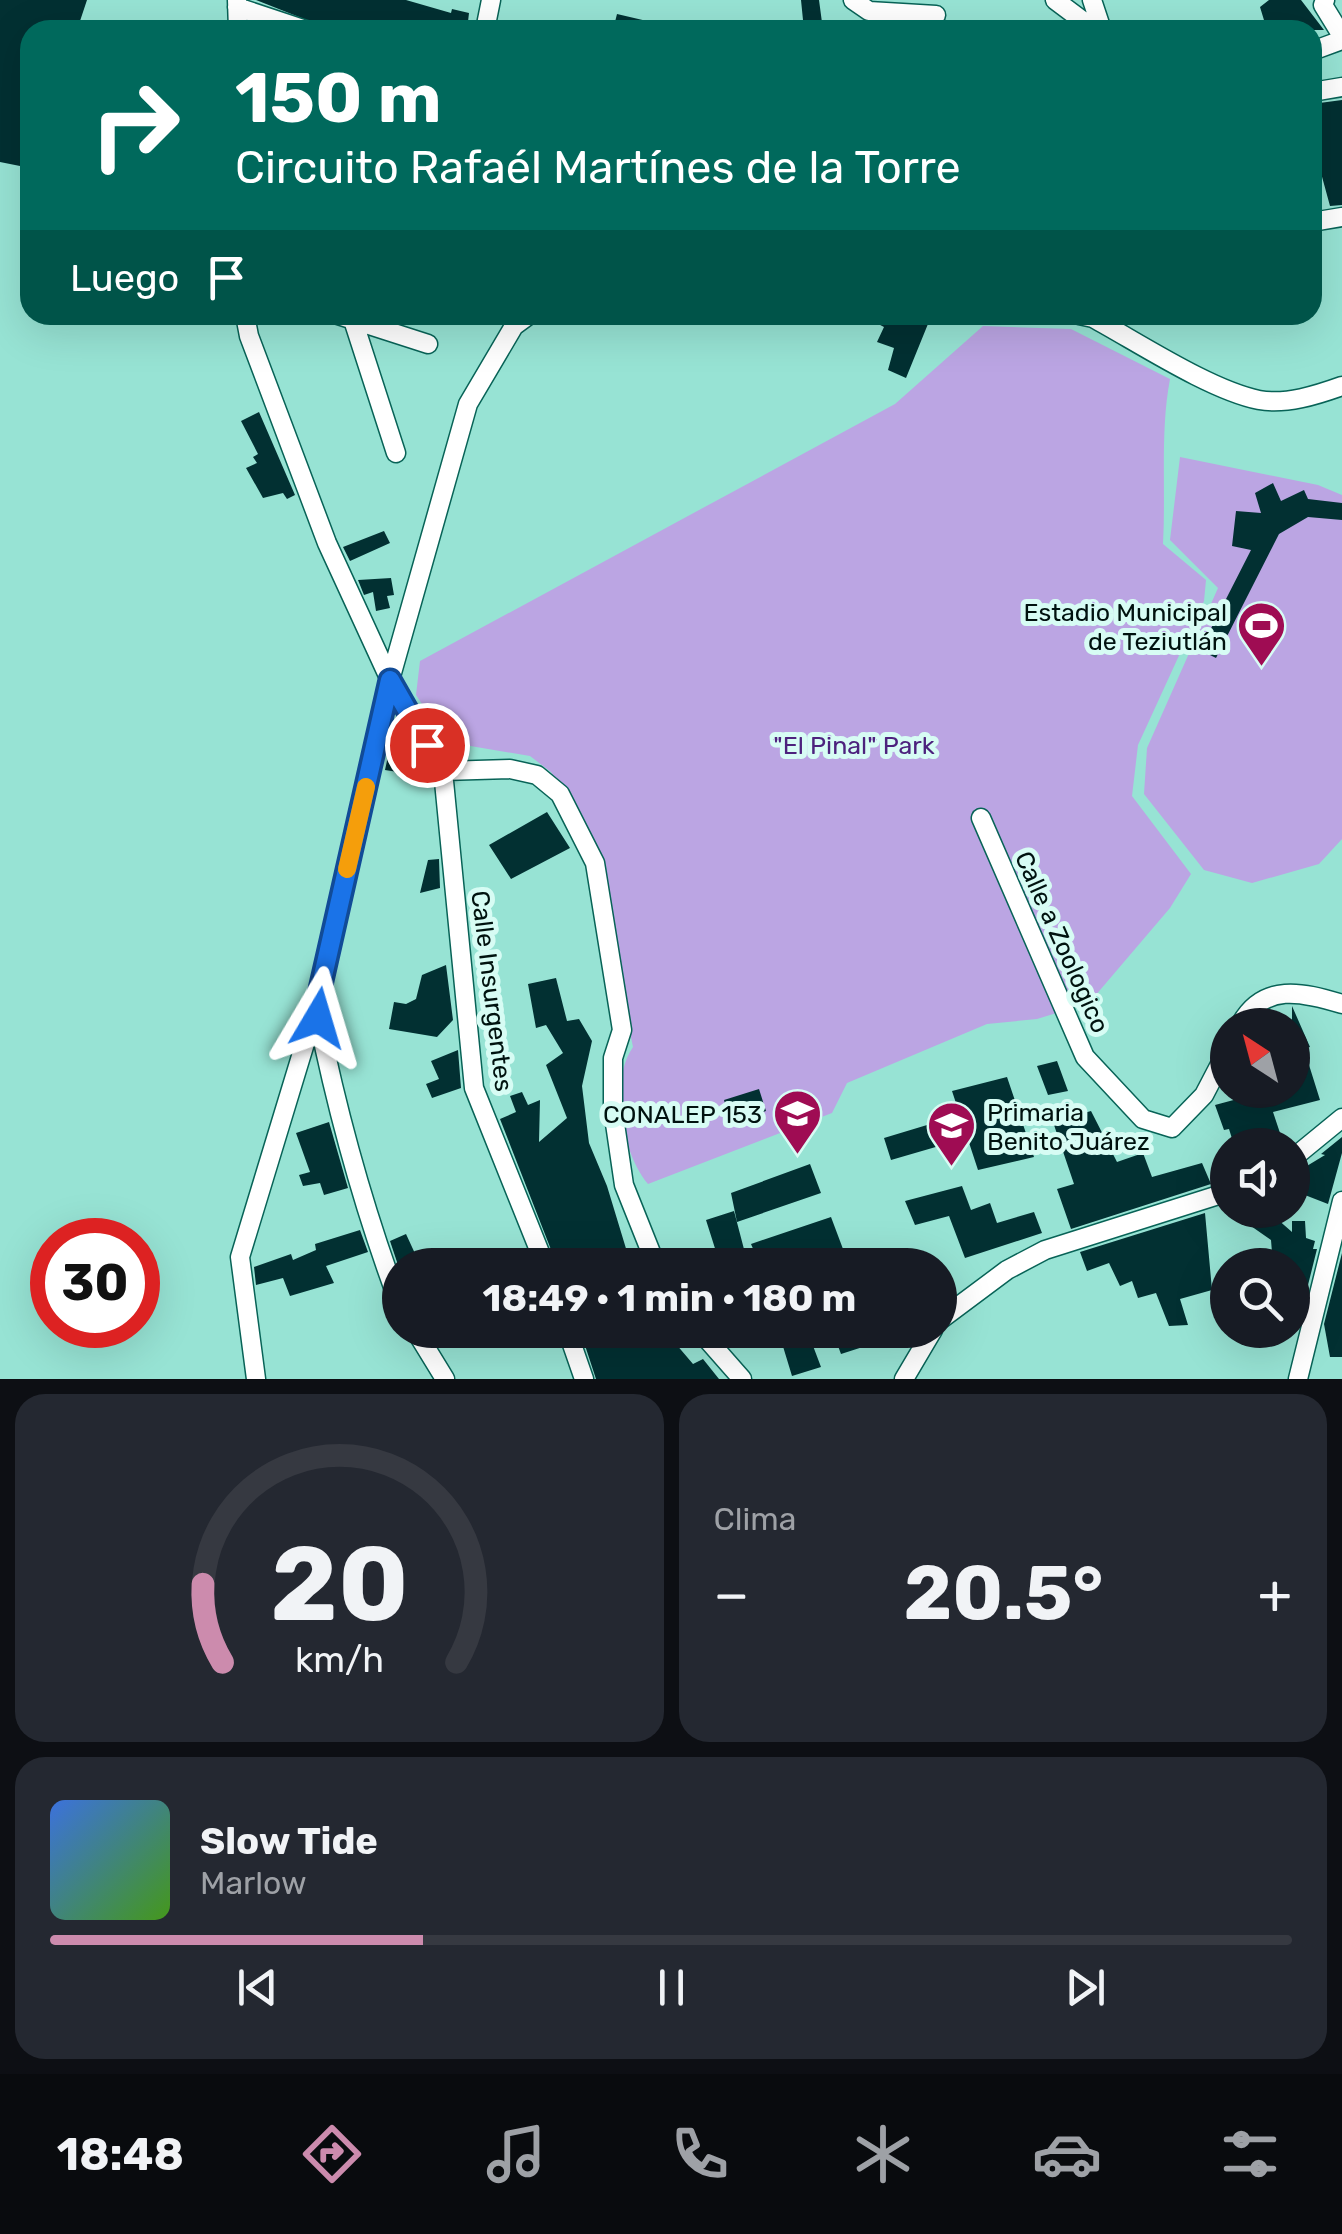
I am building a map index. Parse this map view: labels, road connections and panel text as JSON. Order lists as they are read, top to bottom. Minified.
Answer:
{"streets":{"street":["Calle a Zoologico","Calle Insurgentes"]},"parks":["\"El Pinal\" Park"],"places":{"sports":["Estadio Municipal de Teziutlán"],"school or university":["CONALEP 153","Primaria Benito Juárez"]},"north":"top left","page":{"turn":["150 m","Circuito Rafaél Martínes de la Torre"],"then":"Luego","limit":"30","trip":"18:49 · 1 min · 180 m","tile":"Clima","heat":["−","20.5°","+"],"song":["Slow Tide","Marlow"],"tabs":"18:48","gauge":["20","km/h"]}}
